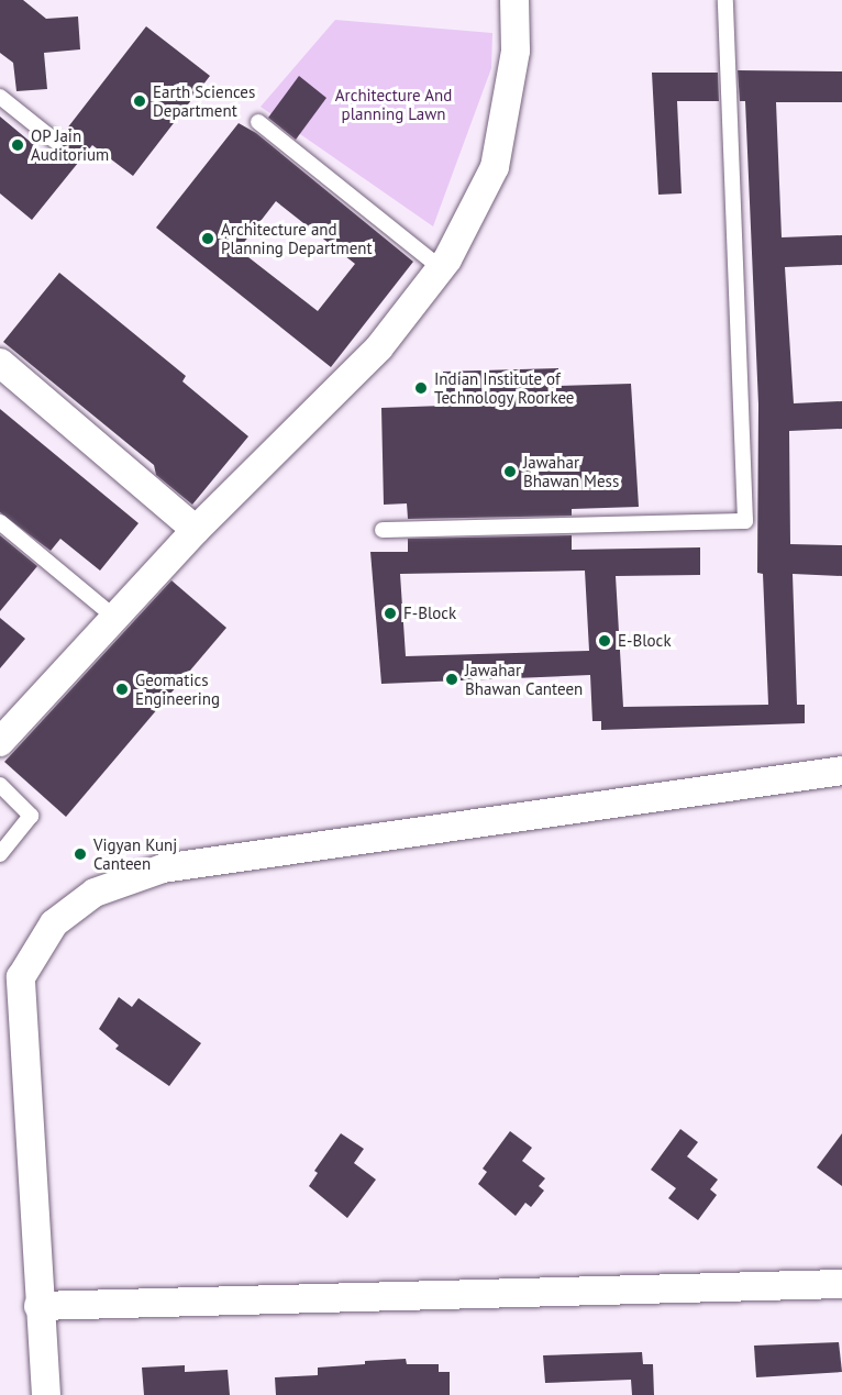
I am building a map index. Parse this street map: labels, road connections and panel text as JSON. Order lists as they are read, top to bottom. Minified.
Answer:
{"parks":["Architecture And planning Lawn"],"places":["Earth Sciences Department","OP Jain Auditorium","Architecture and Planning Department","Indian Institute of Technology Roorkee","Jawahar Bhawan Mess","F-Block","E-Block","Jawahar Bhawan Canteen","Geomatics Engineering","Vigyan Kunj Canteen"]}
